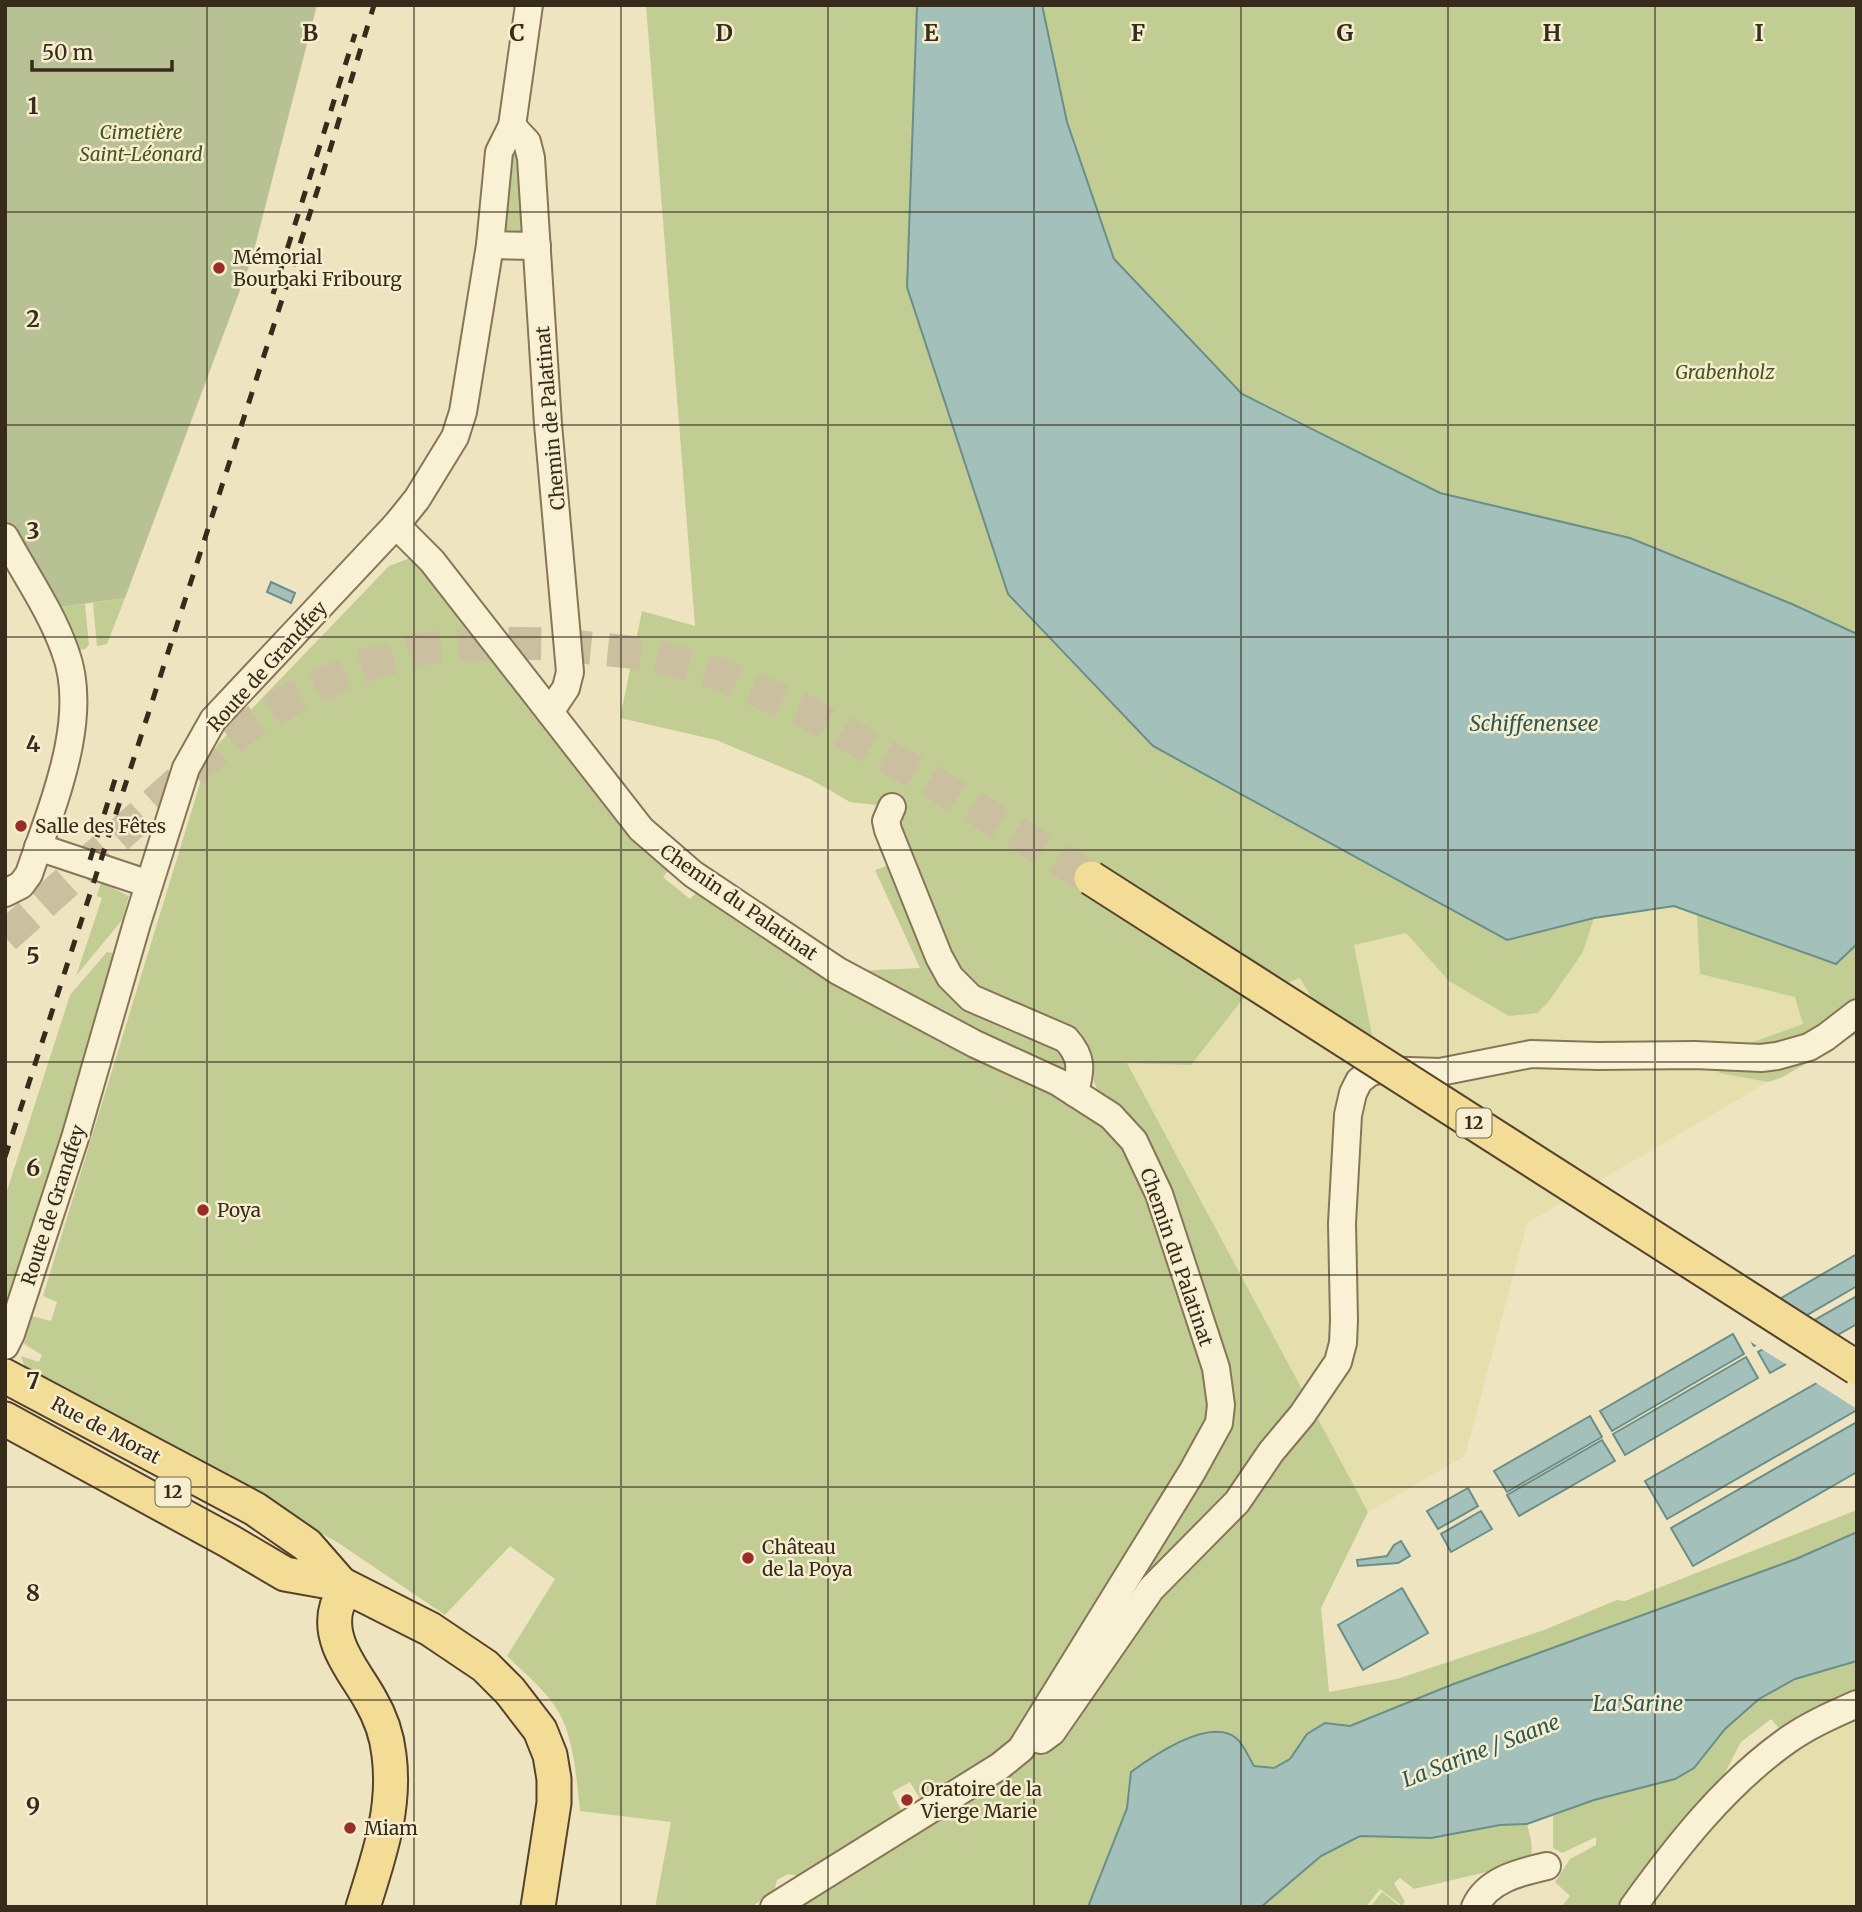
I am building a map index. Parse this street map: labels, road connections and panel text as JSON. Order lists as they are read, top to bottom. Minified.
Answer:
{"streets":{"main road":["12"],"street":["Chemin de Palatinat","Route de Grandfey","Chemin du Palatinat"]},"crossings":[["Chemin de Palatinat","Route de Grandfey"],["Chemin de Palatinat","Chemin du Palatinat"],["Route de Grandfey","Chemin du Palatinat"]],"water":["Schiffenensee","La Sarine","La Sarine / Saane"],"parks":["Cimetière Saint-Léonard","Grabenholz"],"places":["Mémorial Bourbaki Fribourg","Salle des Fêtes","Poya","Château de la Poya","Oratoire de la Vierge Marie","Miam"],"scale_bar":"50 m","grid":{"columns":["B","C","D","E","F","G","H","I"],"rows":["1","2","3","4","5","6","7","8","9"]}}
